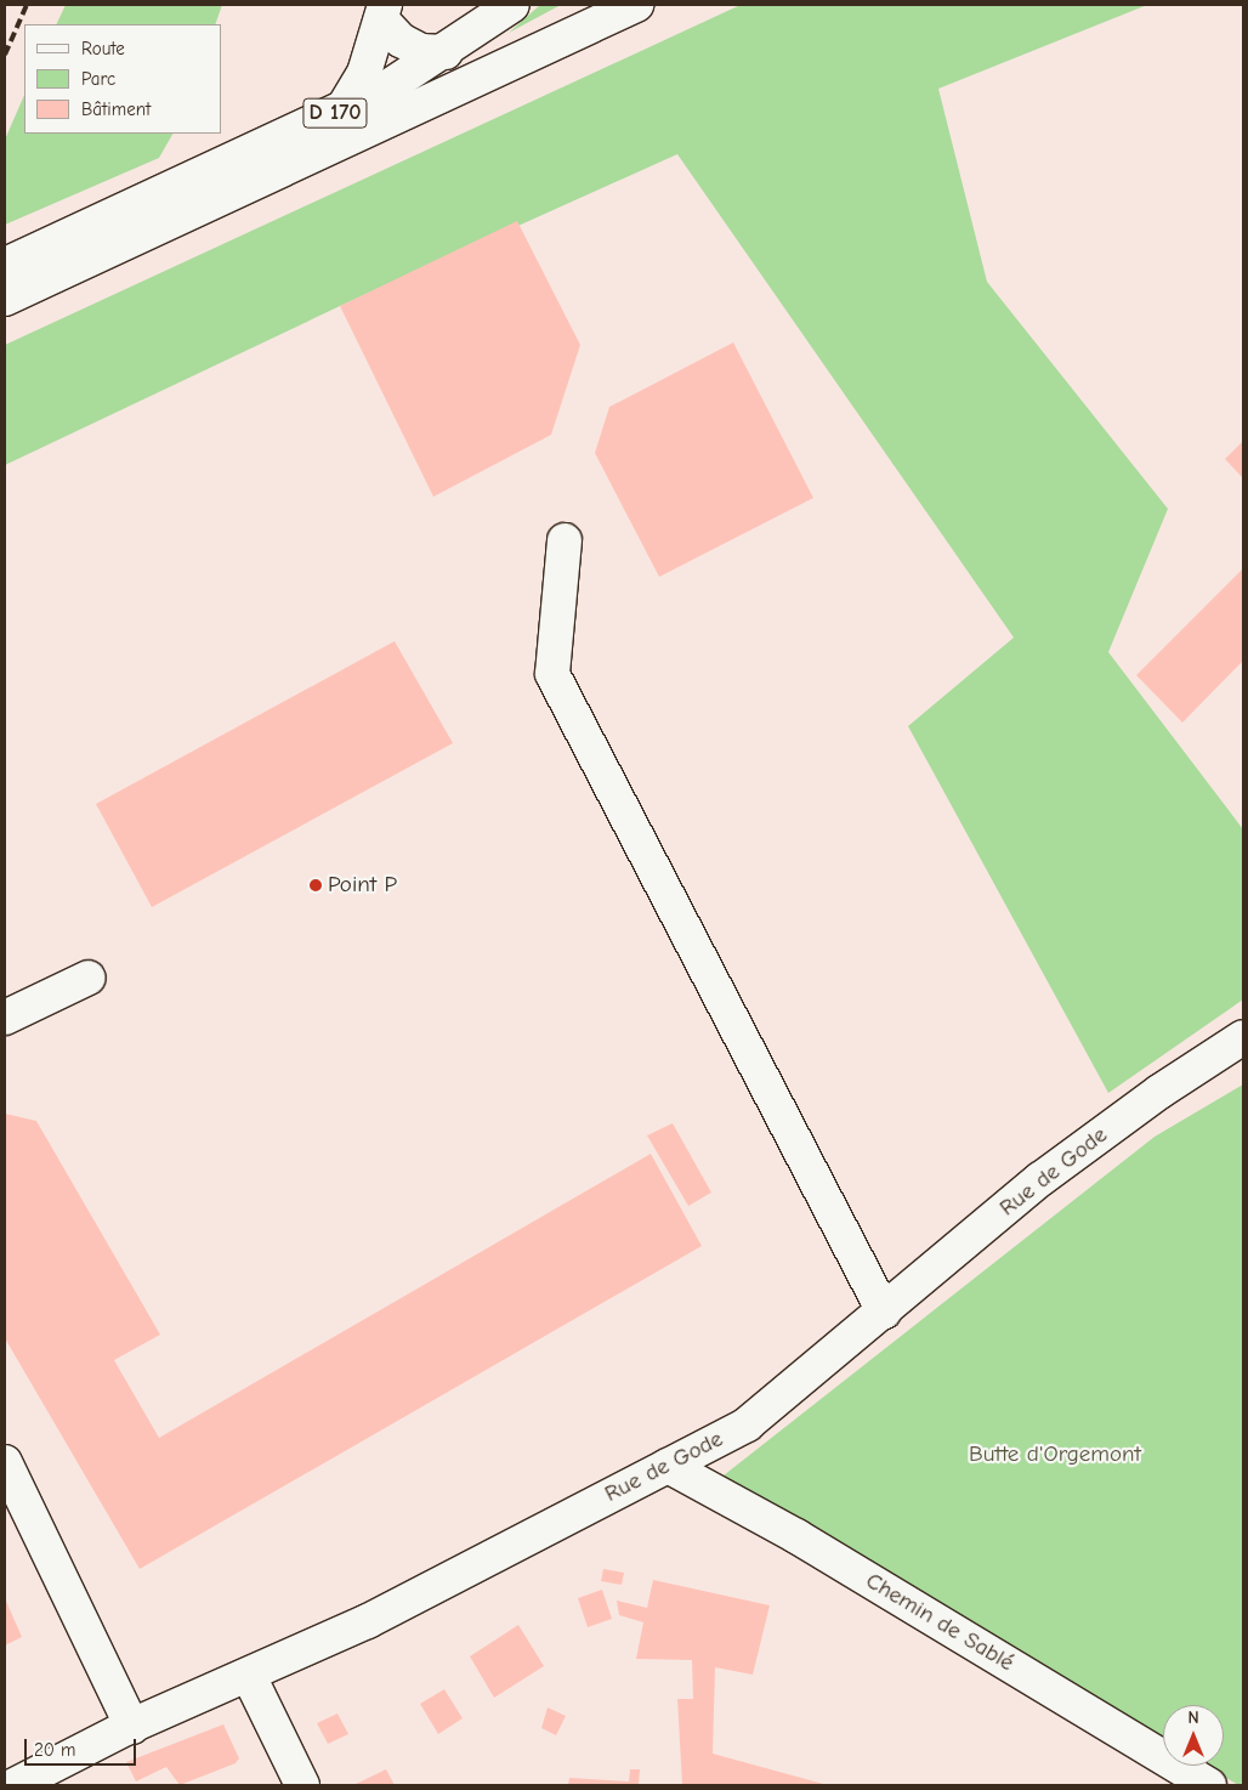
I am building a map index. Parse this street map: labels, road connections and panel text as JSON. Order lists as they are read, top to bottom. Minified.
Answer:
{"streets":{"main road":["D 170","Rue de Gode","Chemin de Sablé"]},"crossings":[["Rue de Gode","Chemin de Sablé"]],"parks":["Butte d'Orgemont"],"places":["Point P"],"legend":["Route","Parc","Bâtiment"],"scale_bar":"20 m","north":"top"}
